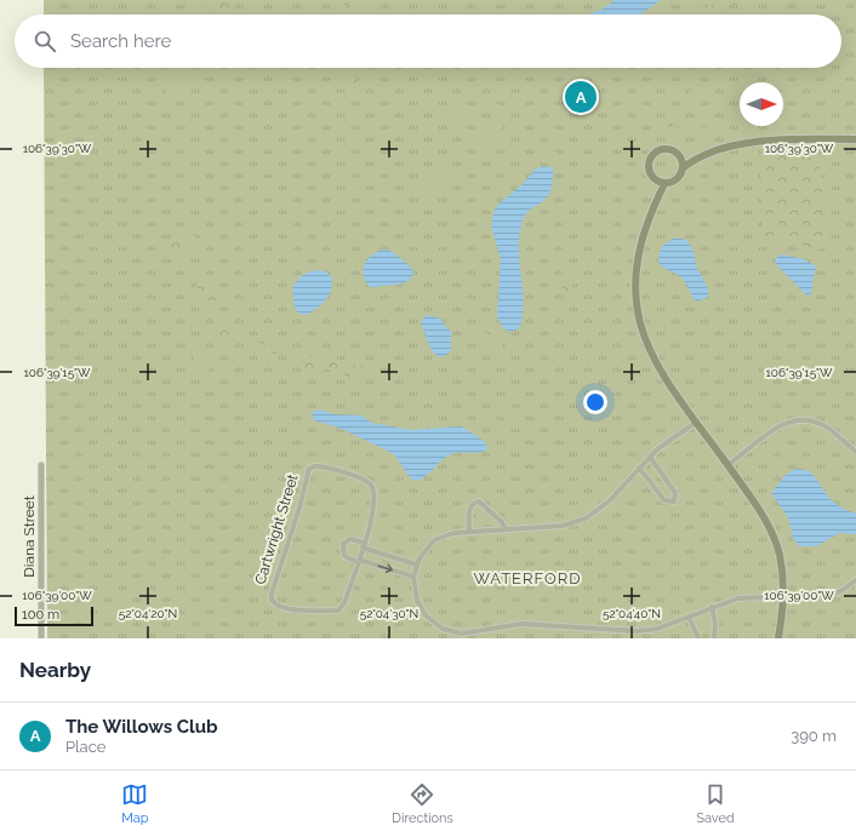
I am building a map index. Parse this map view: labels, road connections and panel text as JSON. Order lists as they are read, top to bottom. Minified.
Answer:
{"streets":{"street":["Cartwright Street","Diana Street"]},"districts":["WATERFORD"],"scale_bar":"100 m","north":"right","page":{"search":"Search here","pins":"A","scale":"100 m","heading":"Nearby","list":[{"mark":"A","name":"The Willows Club","note":"Place","value":"390 m"}],"nav":["Map","Directions","Saved"]},"coordinates":["106°39'30\"W","106°39'15\"W","106°39'00\"W","52°04'20\"N","52°04'30\"N","52°04'40\"N"]}
